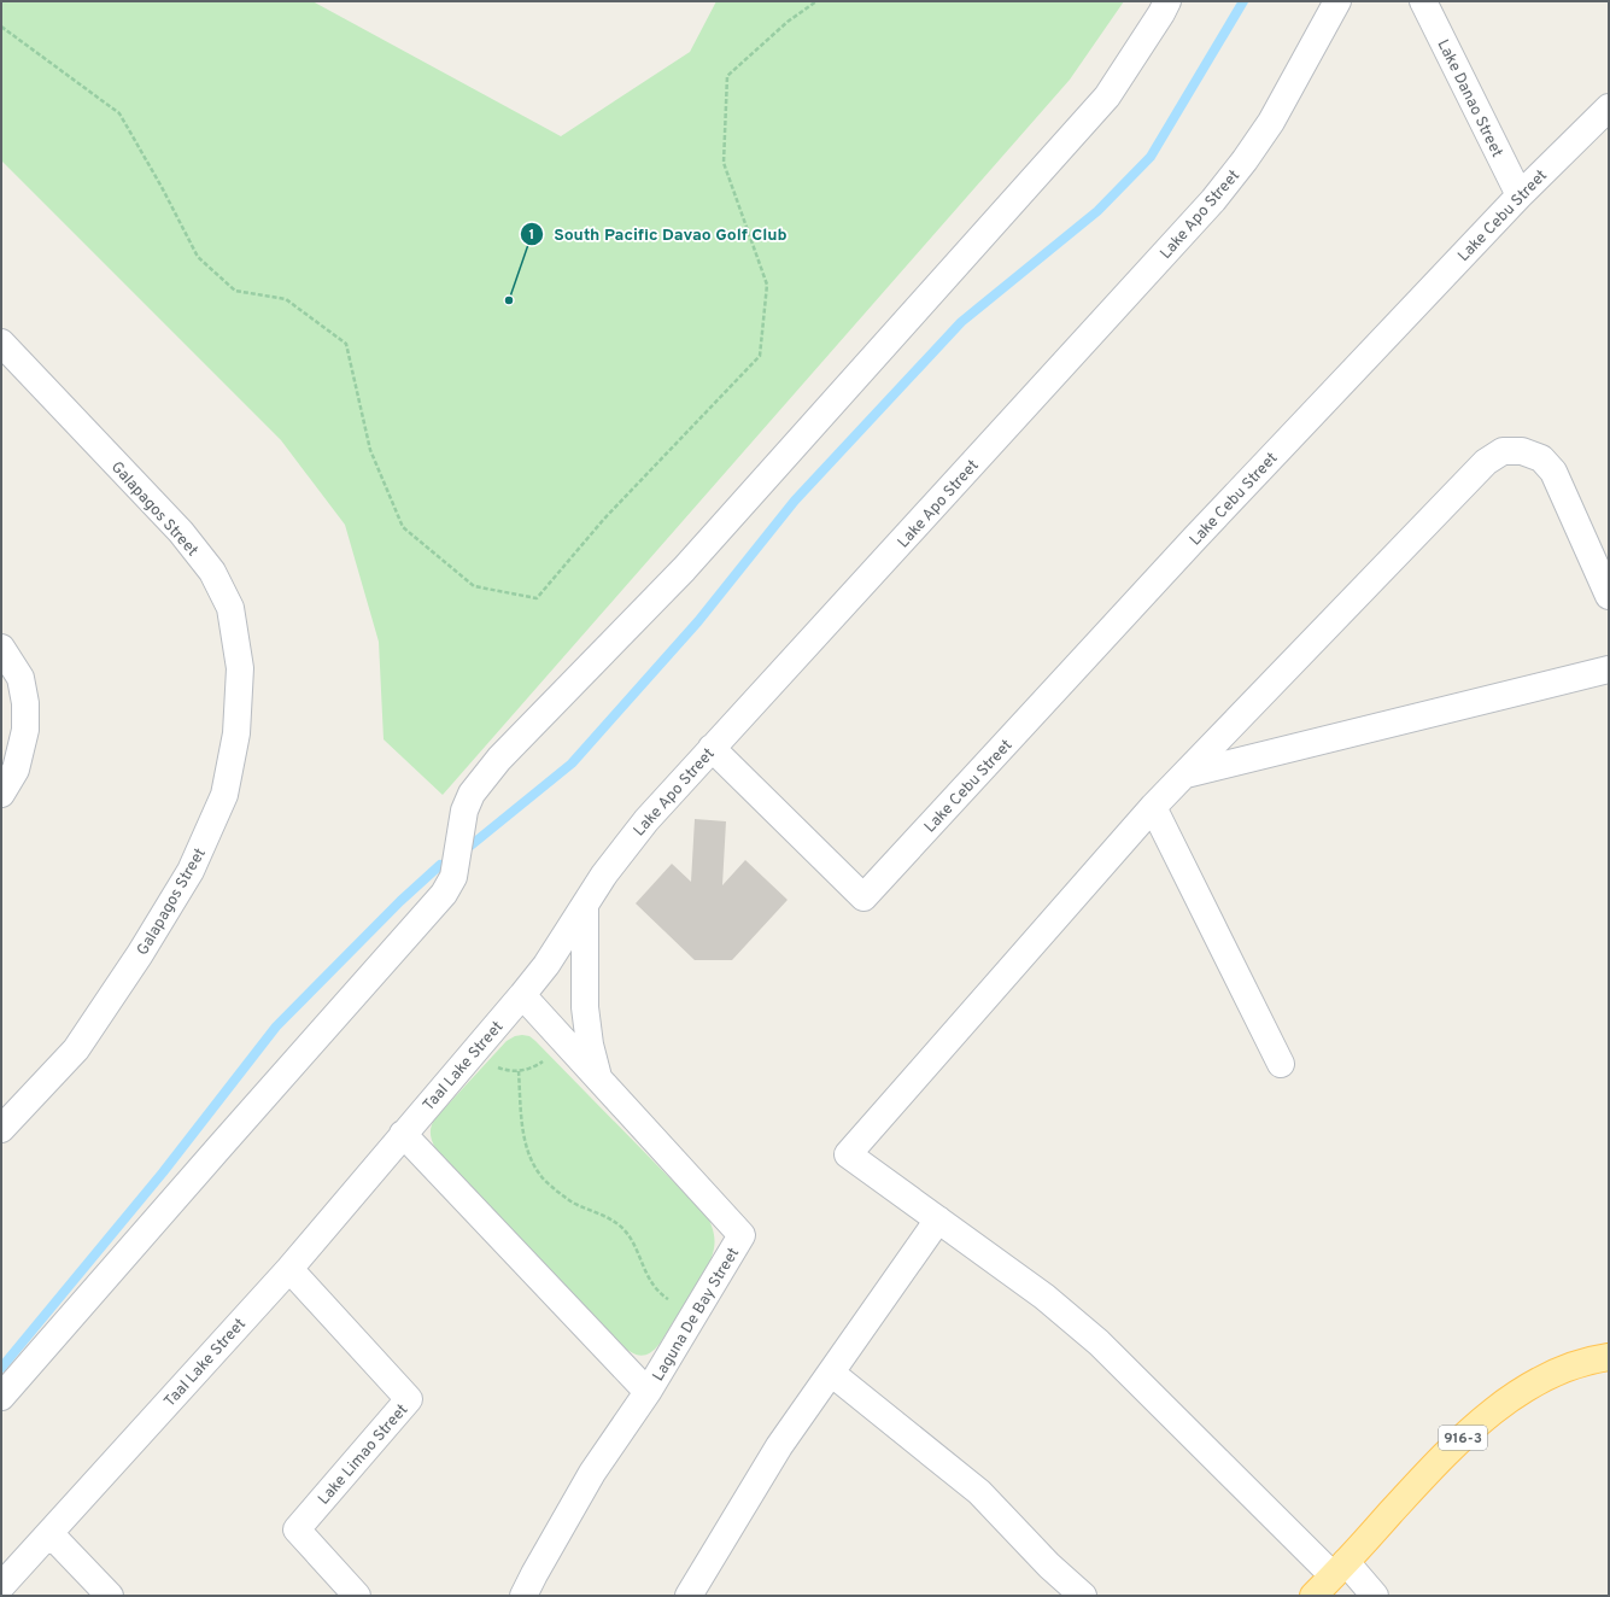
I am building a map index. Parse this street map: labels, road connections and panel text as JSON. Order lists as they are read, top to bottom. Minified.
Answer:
{"streets":{"main road":["916-3"],"street":["Lake Danao Street","Lake Apo Street","Lake Cebu Street","Galapagos Street","Taal Lake Street","Laguna De Bay Street","Lake Limao Street"]},"crossings":[["Lake Danao Street","Lake Cebu Street"],["Lake Apo Street","Lake Cebu Street"],["Lake Apo Street","Taal Lake Street"],["Lake Apo Street","Laguna De Bay Street"],["Taal Lake Street","Laguna De Bay Street"],["Taal Lake Street","Lake Limao Street"]],"places":["South Pacific Davao Golf Club"]}
